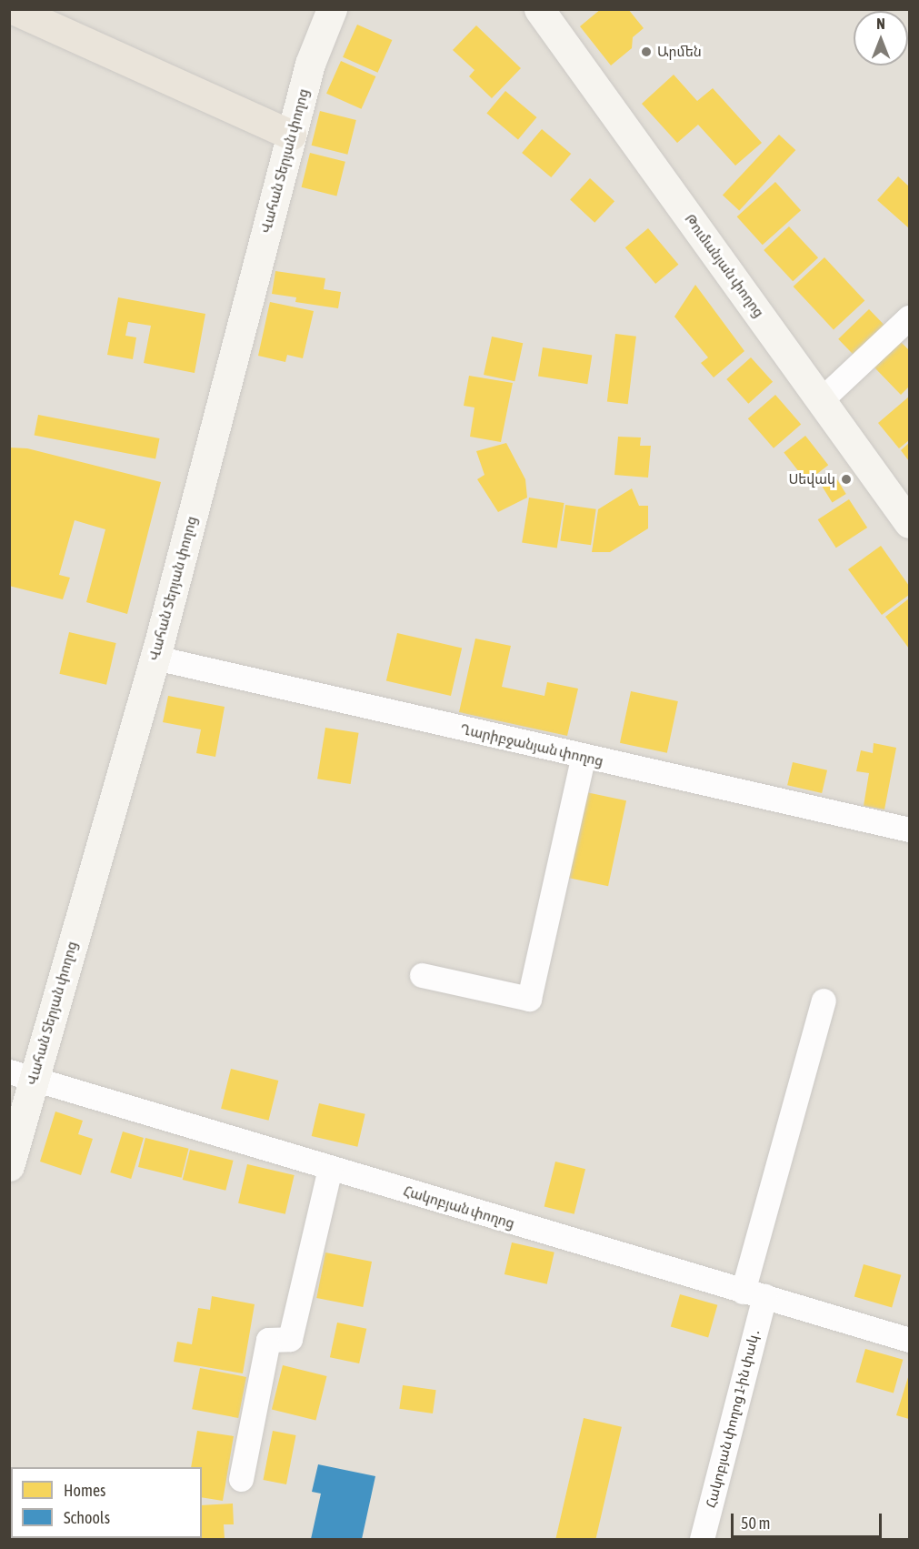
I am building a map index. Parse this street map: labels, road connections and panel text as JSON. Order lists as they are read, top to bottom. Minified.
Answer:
{"streets":{"street":["Վահան Տերյան փողոց","Թումանյան փողոց","Ղարիբջանյան փողոց","Հակոբյան փողոց","Հակոբյան փողոց 1-ին փակ․"]},"crossings":[["Վահան Տերյան փողոց","Ղարիբջանյան փողոց"],["Վահան Տերյան փողոց","Հակոբյան փողոց"],["Հակոբյան փողոց","Հակոբյան փողոց 1-ին փակ․"]],"places":["Արմեն","Սեվակ"],"legend":["Homes","Schools"],"scale_bar":"50 m","north":"top"}
